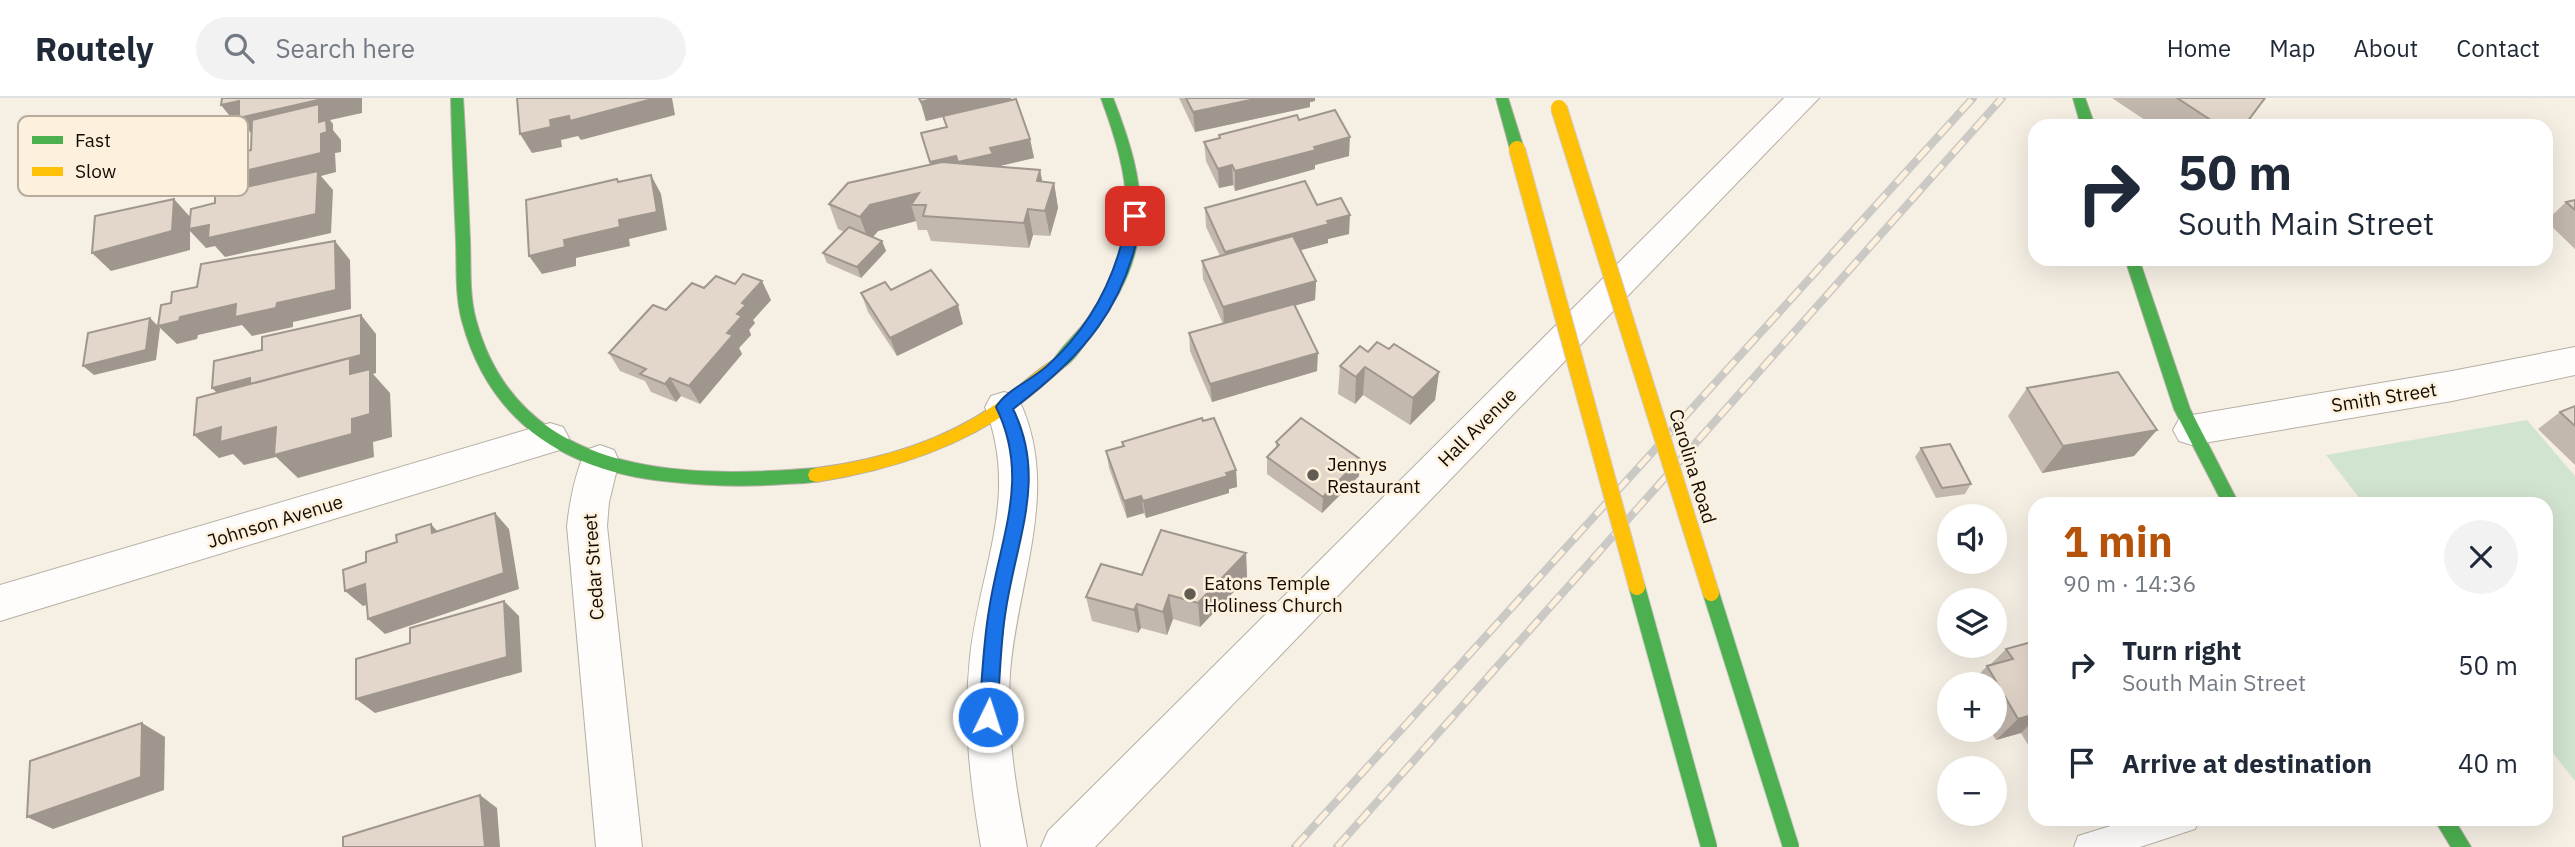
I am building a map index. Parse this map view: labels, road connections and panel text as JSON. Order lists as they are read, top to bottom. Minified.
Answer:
{"streets":{"street":["Smith Street","Hall Avenue","Carolina Road","Johnson Avenue","Cedar Street"]},"places":["Jennys Restaurant","Eatons Temple Holiness Church"],"legend":["Fast","Slow"],"page":{"header":"Routely","search":"Search here","nav":["Home","Map","About","Contact"],"turn":["50 m","South Main Street"],"heading":["1 min","90 m · 14:36"],"map_buttons":["+","−"],"list":[{"name":"Turn right","note":"South Main Street","value":"50 m"},{"name":"Arrive at destination","value":"40 m"}]}}
